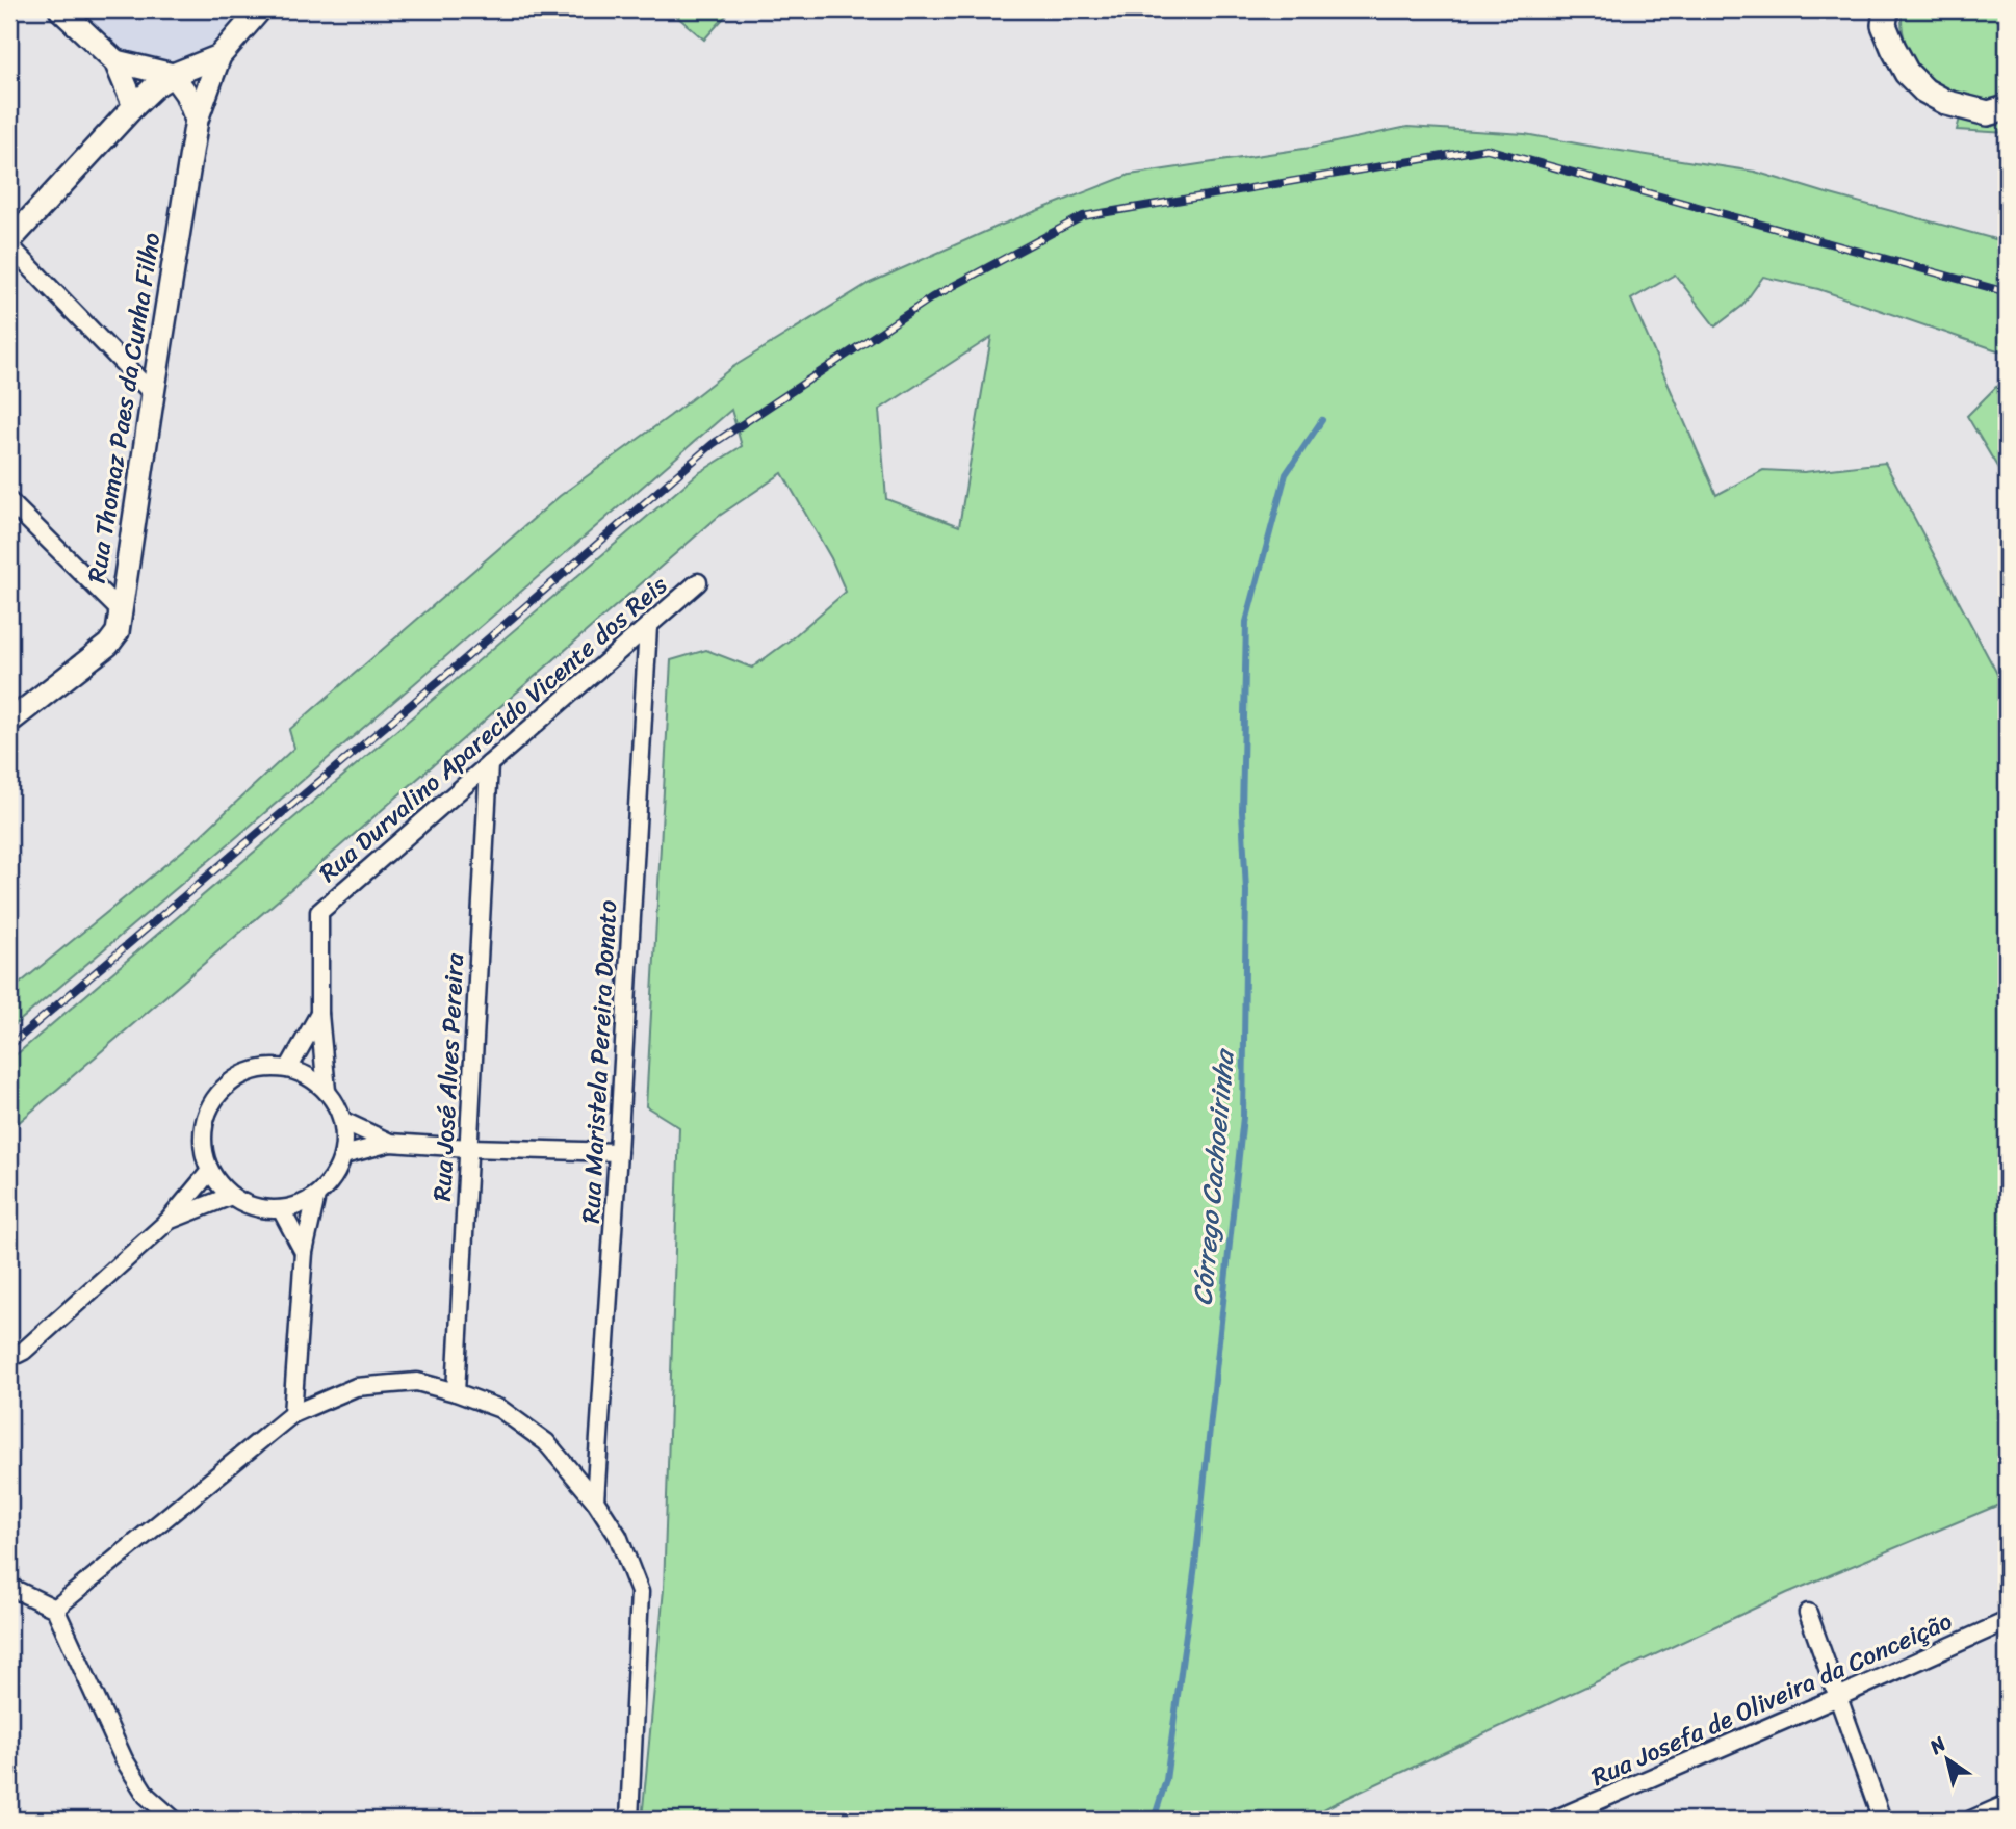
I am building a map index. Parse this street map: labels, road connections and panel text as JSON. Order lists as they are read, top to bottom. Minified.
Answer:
{"streets":{"street":["Rua Thomaz Paes da Cunha Filho","Rua Durvalino Aparecido Vicente dos Reis","Rua Maristela Pereira Donato","Rua José Alves Pereira","Rua Josefa de Oliveira da Conceição"]},"crossings":[["Rua Durvalino Aparecido Vicente dos Reis","Rua Maristela Pereira Donato"],["Rua Durvalino Aparecido Vicente dos Reis","Rua José Alves Pereira"]],"water":["Córrego Cachoeirinha"],"north":"top left"}
